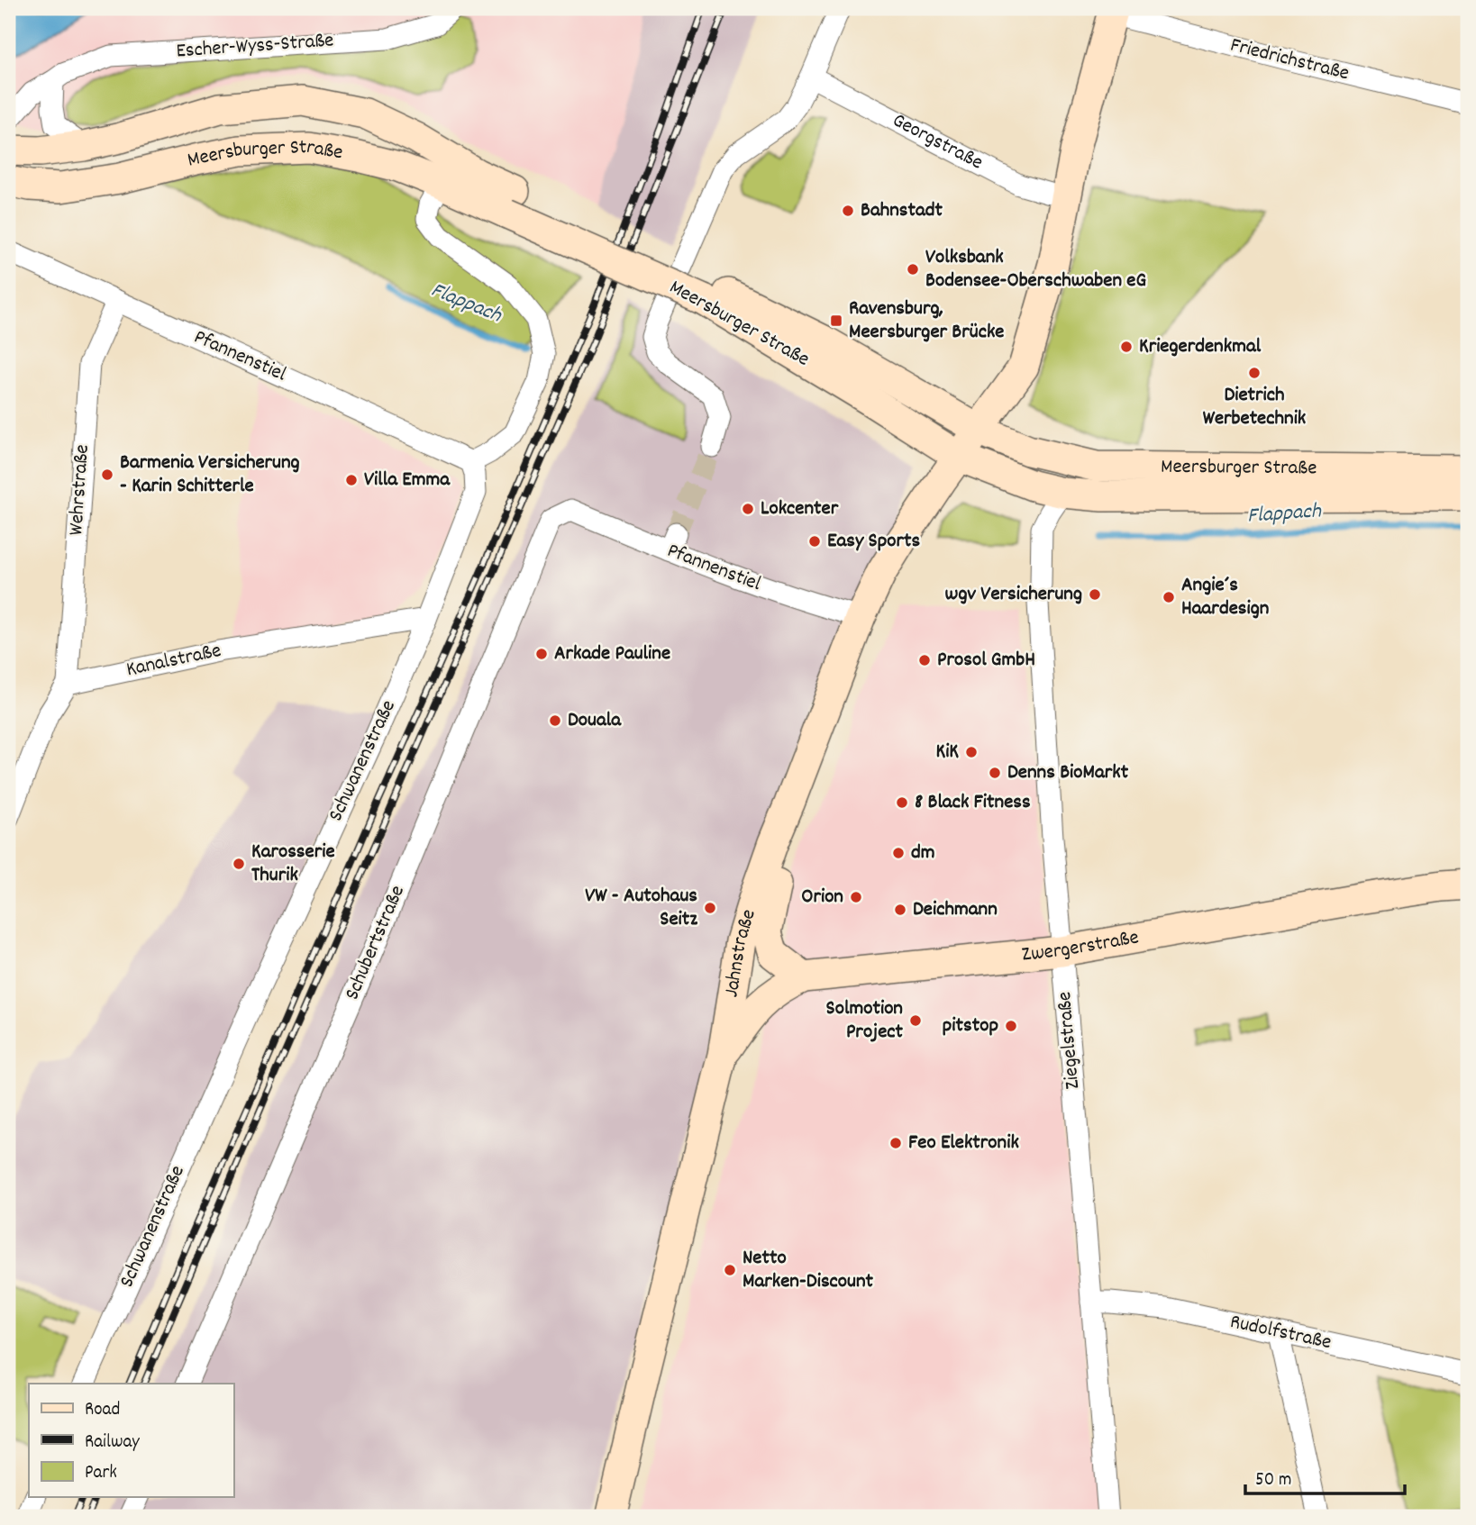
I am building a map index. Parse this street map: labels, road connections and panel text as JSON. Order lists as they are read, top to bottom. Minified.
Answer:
{"streets":{"main road":["Meersburger Straße","Zwergerstraße","Jahnstraße"],"street":["Escher-Wyss-Straße","Friedrichstraße","Georgstraße","Pfannenstiel","Wehrstraße","Kanalstraße","Schwanenstraße","Schubertstraße","Ziegelstraße","Rudolfstraße"]},"crossings":[["Meersburger Straße","Jahnstraße"],["Meersburger Straße","Ziegelstraße"],["Pfannenstiel","Wehrstraße"],["Pfannenstiel","Schwanenstraße"],["Pfannenstiel","Schubertstraße"],["Pfannenstiel","Jahnstraße"],["Wehrstraße","Kanalstraße"],["Kanalstraße","Schwanenstraße"],["Zwergerstraße","Jahnstraße"],["Zwergerstraße","Ziegelstraße"],["Ziegelstraße","Rudolfstraße"]],"water":["Flappach"],"places":{"other":["Bahnstadt","Volksbank Bodensee-Oberschwaben eG","Kriegerdenkmal","Dietrich Werbetechnik","Barmenia Versicherung - Karin Schitterle","Villa Emma","Lokcenter","Easy Sports","wgv Versicherung","Angie´s Haardesign","Arkade Pauline","Prosol GmbH","Douala","KiK","Denns BioMarkt","8 Black Fitness","dm","Karosserie Thurik","Orion","VW - Autohaus Seitz","Deichmann","Solmotion Project","pitstop","Feo Elektronik","Netto Marken-Discount"],"transit":["Ravensburg, Meersburger Brücke"]},"legend":["Road","Railway","Park"],"scale_bar":"50 m"}
